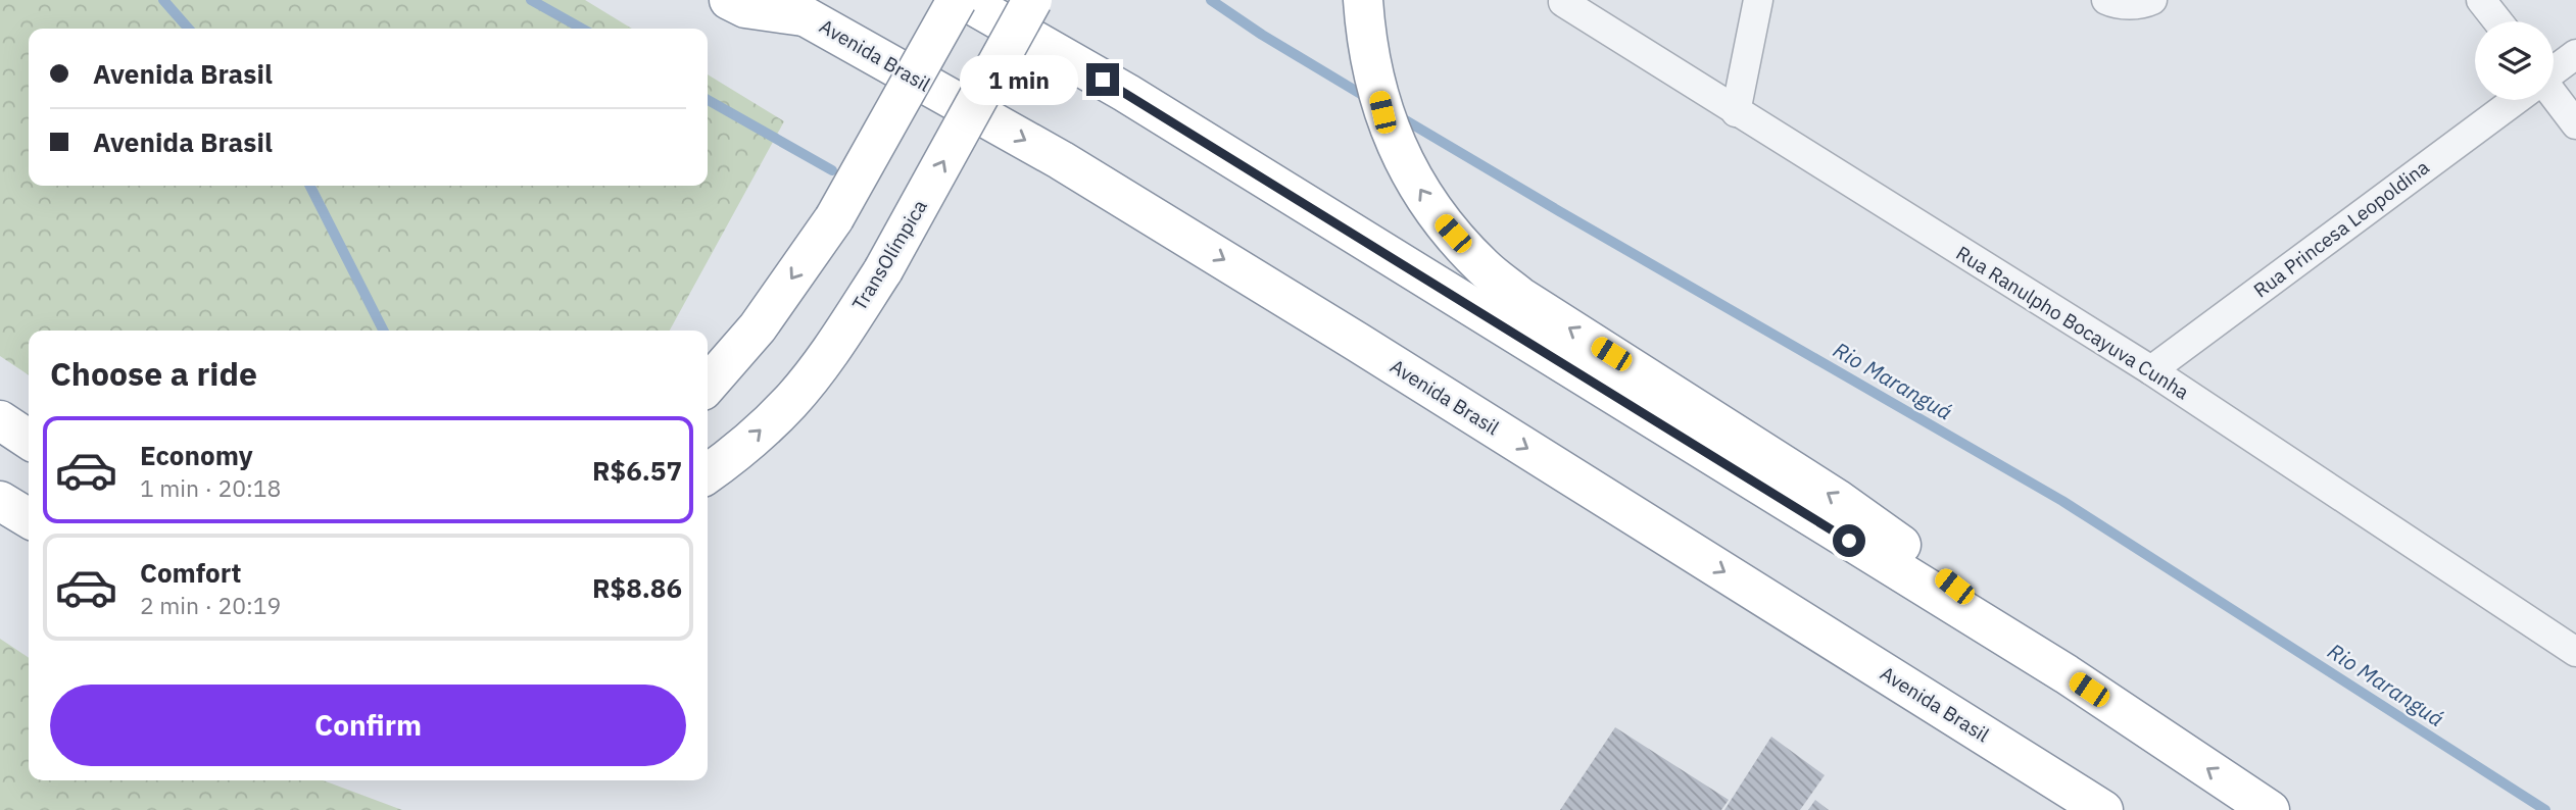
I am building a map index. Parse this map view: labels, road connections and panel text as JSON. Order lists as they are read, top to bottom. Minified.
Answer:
{"streets":{"highway":["Avenida Brasil","TransOlímpica"],"street":["Rua Princesa Leopoldina","Rua Ranulpho Bocayuva Cunha"]},"crossings":[["Rua Princesa Leopoldina","Rua Ranulpho Bocayuva Cunha"]],"water":["Rio Maranguá"],"page":{"banner":["Avenida Brasil","Avenida Brasil"],"bubble":"1 min","heading":"Choose a ride","list":[{"name":"Economy","note":"1 min · 20:18","value":"R$6.57"},{"name":"Comfort","note":"2 min · 20:19","value":"R$8.86"}],"buttons":"Confirm"}}
